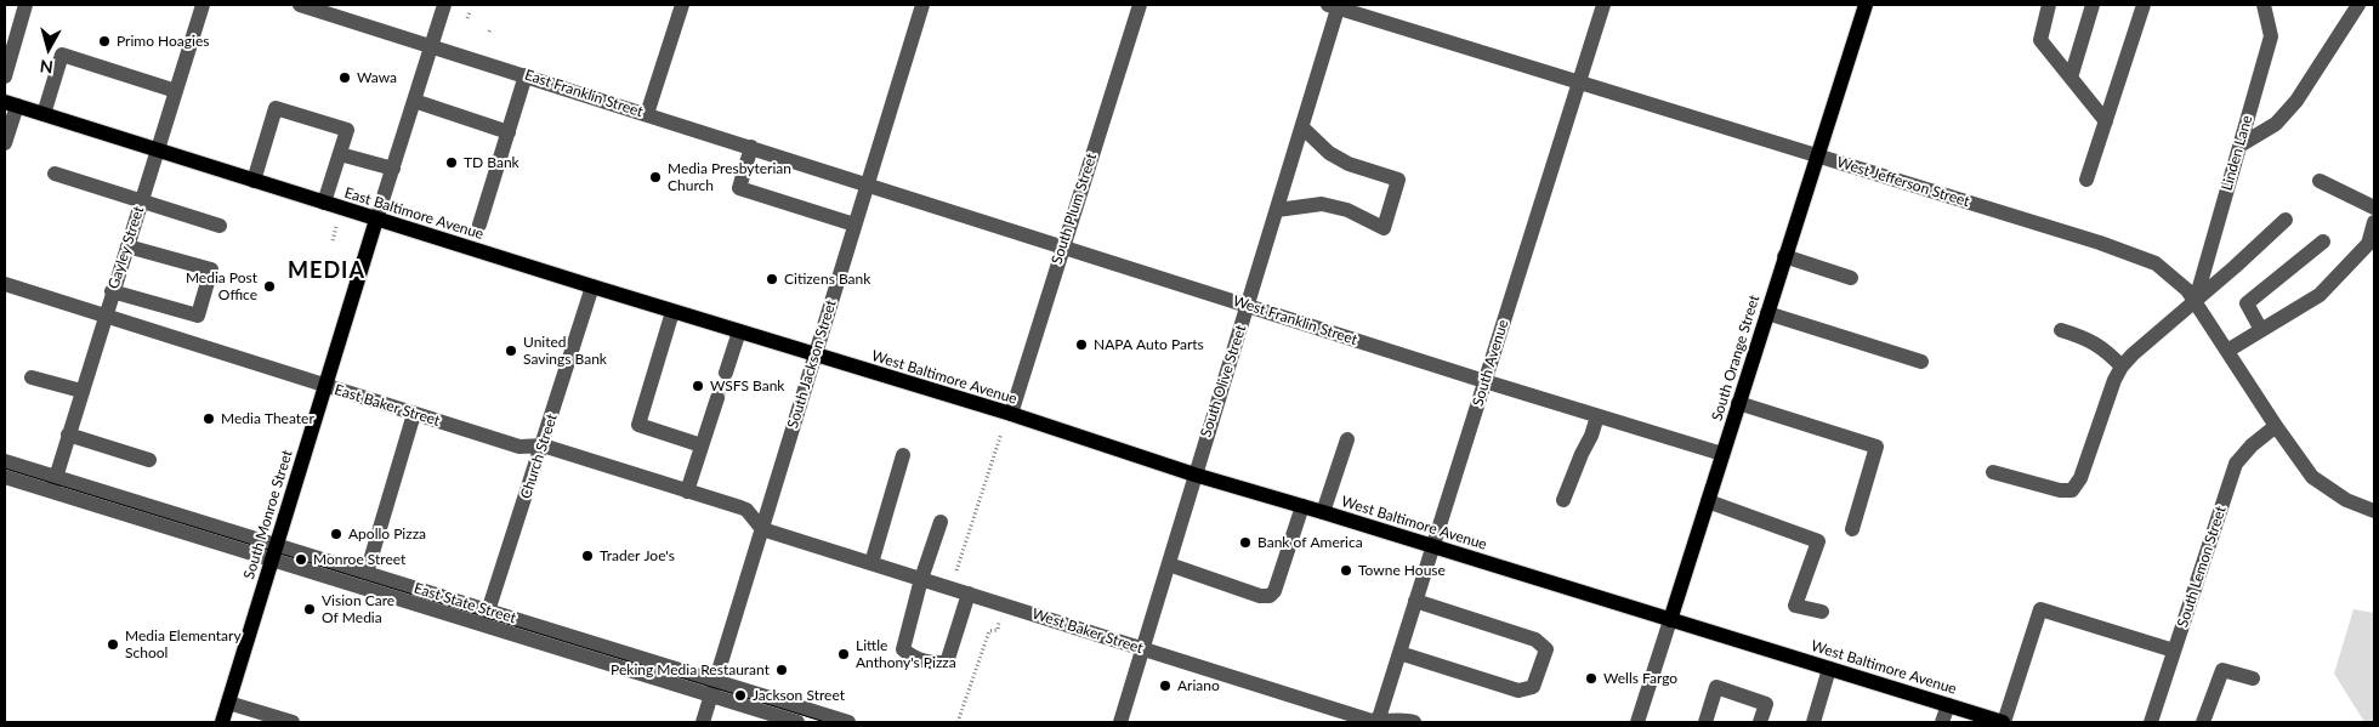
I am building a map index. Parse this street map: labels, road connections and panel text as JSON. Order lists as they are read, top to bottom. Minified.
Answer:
{"streets":{"main road":["East Baltimore Avenue","South Orange Street","West Baltimore Avenue","South Monroe Street"],"street":["East Franklin Street","Linden Lane","West Jefferson Street","South Plum Street","Gayley Street","West Franklin Street","South Avenue","South Jackson Street","South Olive Street","East Baker Street","Church Street","South Lemon Street","East State Street","West Baker Street"]},"crossings":[["East Franklin Street","West Franklin Street"],["East Franklin Street","South Jackson Street"],["East Franklin Street","South Monroe Street"],["Linden Lane","West Jefferson Street"],["West Jefferson Street","South Orange Street"],["West Jefferson Street","South Avenue"],["West Jefferson Street","South Olive Street"],["West Jefferson Street","South Lemon Street"],["South Plum Street","West Franklin Street"],["South Plum Street","West Baltimore Avenue"],["East Baltimore Avenue","Gayley Street"],["East Baltimore Avenue","South Jackson Street"],["East Baltimore Avenue","West Baltimore Avenue"],["East Baltimore Avenue","Church Street"],["East Baltimore Avenue","South Monroe Street"],["Gayley Street","East Baker Street"],["Gayley Street","East State Street"],["West Franklin Street","South Orange Street"],["West Franklin Street","South Avenue"],["West Franklin Street","South Jackson Street"],["West Franklin Street","South Olive Street"],["South Orange Street","West Baltimore Avenue"],["South Avenue","West Baltimore Avenue"],["South Avenue","West Baker Street"],["South Jackson Street","West Baltimore Avenue"],["South Jackson Street","East Baker Street"],["South Jackson Street","East State Street"],["South Jackson Street","West Baker Street"],["West Baltimore Avenue","South Olive Street"],["South Olive Street","West Baker Street"],["East Baker Street","Church Street"],["East Baker Street","South Monroe Street"],["East Baker Street","West Baker Street"],["Church Street","East State Street"],["South Monroe Street","East State Street"]],"districts":["MEDIA"],"places":["Primo Hoagies","Wawa","TD Bank","Media Presbyterian Church","Citizens Bank","Media Post Office","NAPA Auto Parts","United Savings Bank","WSFS Bank","Media Theater","Apollo Pizza","Bank of America","Trader Joe's","Monroe Street","Towne House","Vision Care Of Media","Media Elementary School","Little Anthony's Pizza","Peking Media Restaurant","Wells Fargo","Ariano","Jackson Street"],"north":"bottom"}
